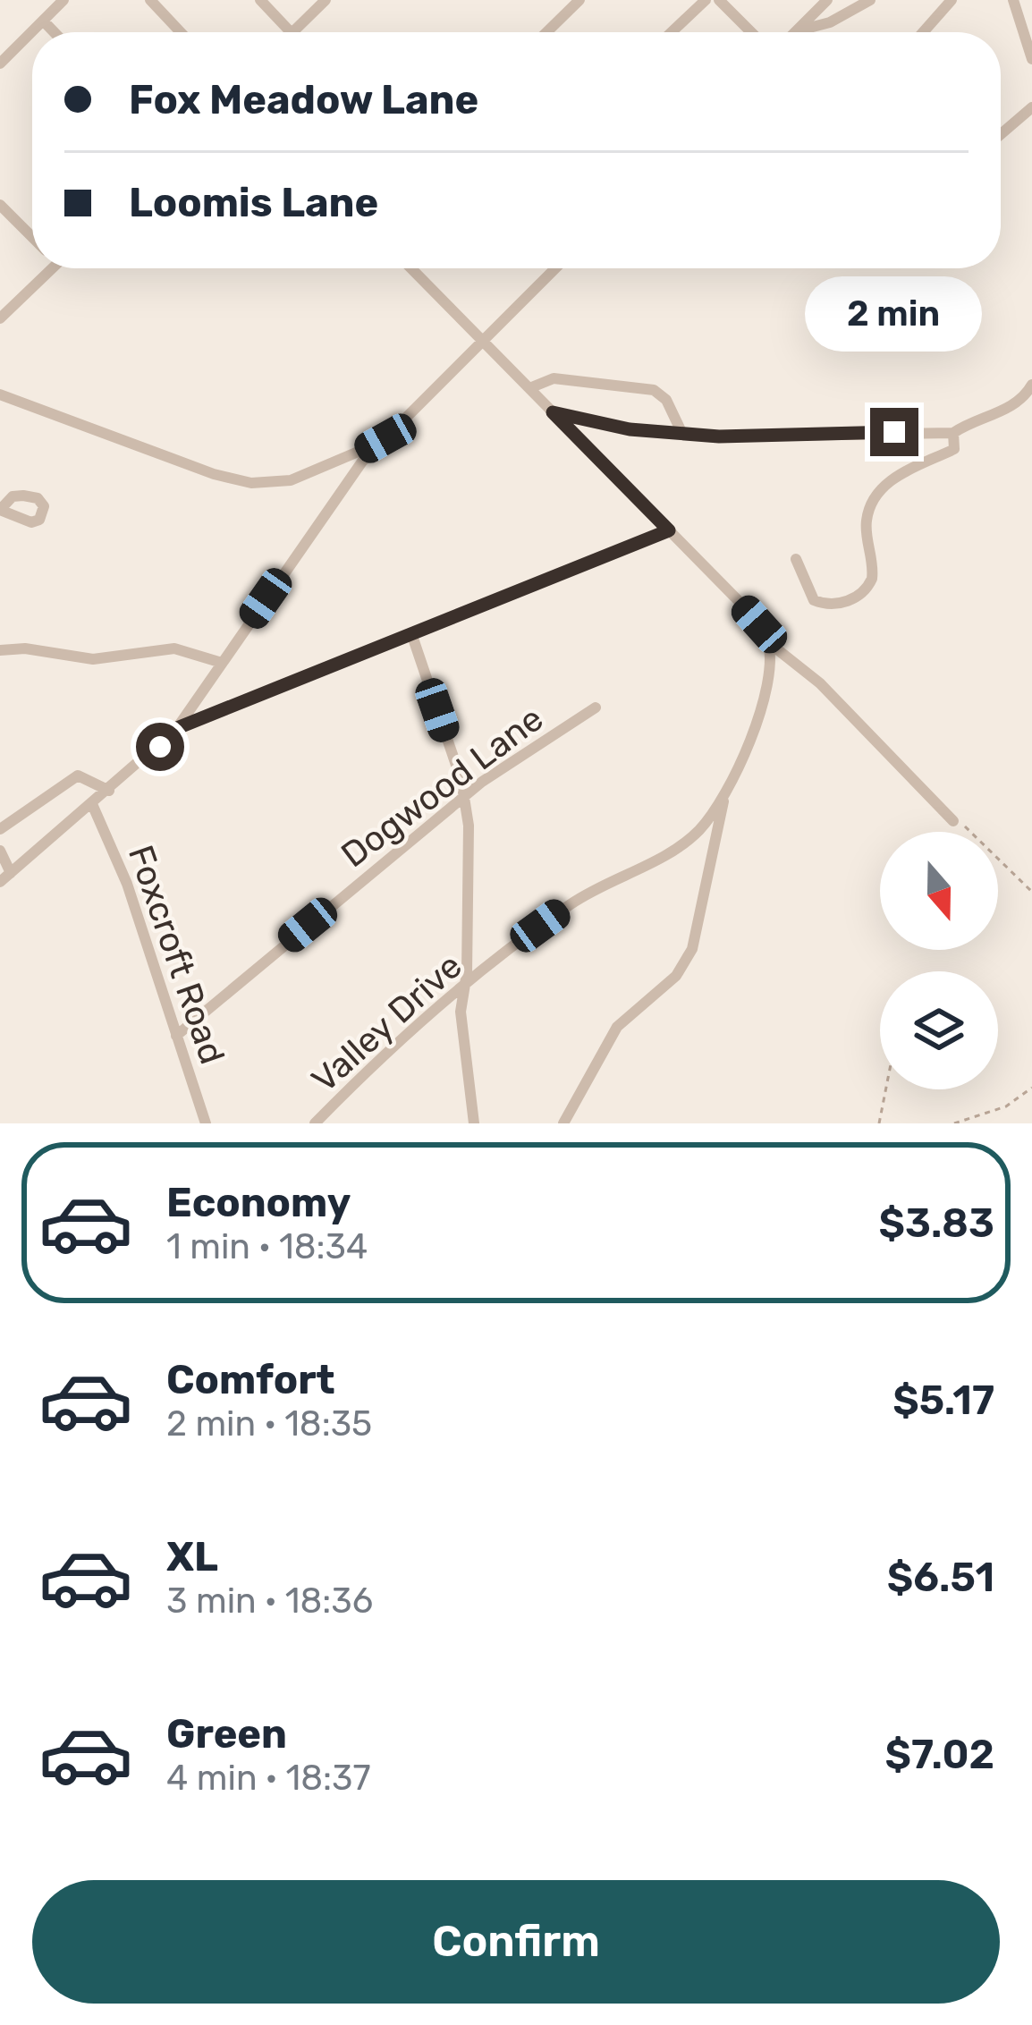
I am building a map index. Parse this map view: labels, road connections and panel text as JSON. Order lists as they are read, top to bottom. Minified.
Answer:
{"streets":{"street":["Dogwood Lane","Foxcroft Road","Valley Drive"]},"crossings":[["Dogwood Lane","Foxcroft Road"]],"north":"bottom","page":{"banner":["Fox Meadow Lane","Loomis Lane"],"bubble":"2 min","list":[{"name":"Economy","note":"1 min · 18:34","value":"$3.83"},{"name":"Comfort","note":"2 min · 18:35","value":"$5.17"},{"name":"XL","note":"3 min · 18:36","value":"$6.51"},{"name":"Green","note":"4 min · 18:37","value":"$7.02"}],"buttons":"Confirm"}}
